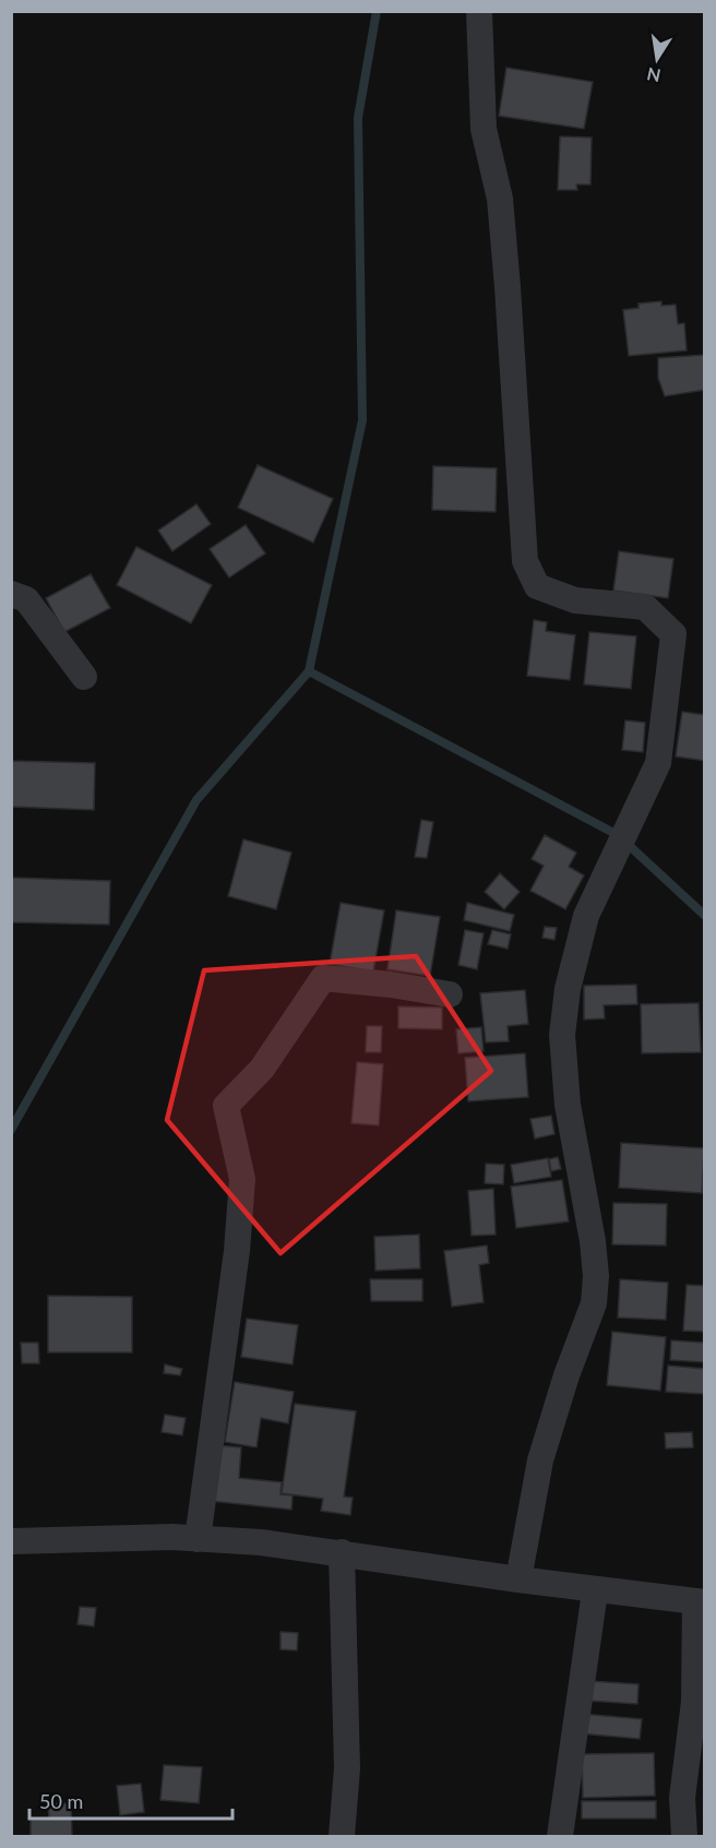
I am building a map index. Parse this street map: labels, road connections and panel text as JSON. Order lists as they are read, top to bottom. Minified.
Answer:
{"scale_bar":"50 m","north":"bottom"}
